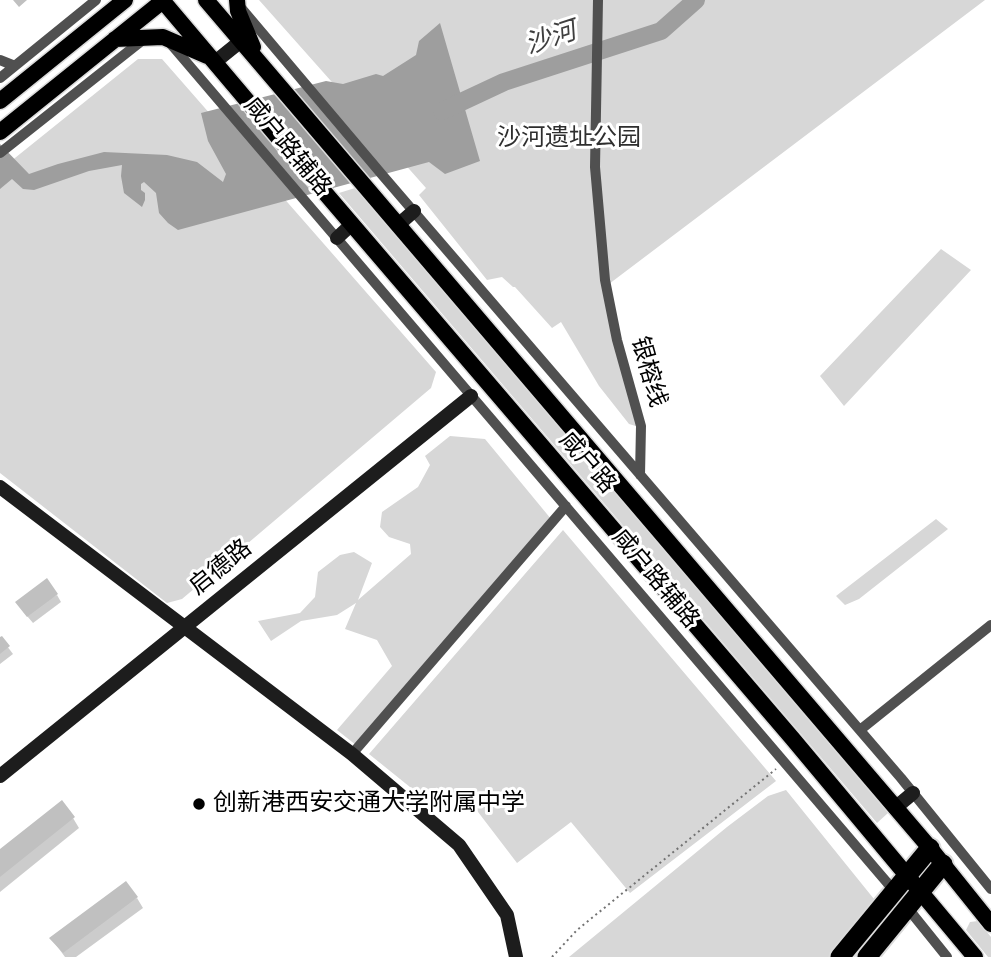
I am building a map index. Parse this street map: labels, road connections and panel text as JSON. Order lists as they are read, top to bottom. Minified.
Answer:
{"streets":{"main road":["咸户路"],"street":["咸户路辅路","银榕线","启德路"]},"crossings":[["咸户路辅路","启德路"]],"water":["沙河"],"parks":["沙河遗址公园"],"places":["创新港西安交通大学附属中学"]}
